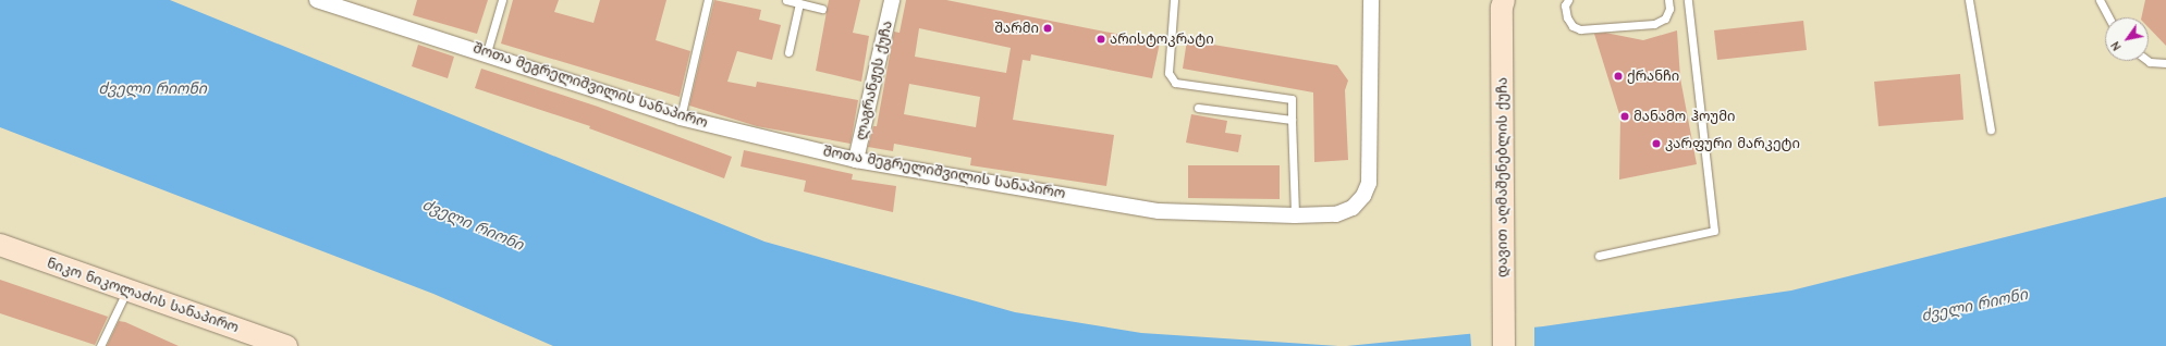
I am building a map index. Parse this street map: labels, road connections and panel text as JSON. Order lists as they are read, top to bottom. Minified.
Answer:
{"streets":{"street":["ლაგრანჟეს ქუჩა","შოთა მეგრელიშვილის სანაპირო","დავით აღმაშენებლის ქუჩა","ნიკო ნიკოლაძის სანაპირო"]},"crossings":[["ლაგრანჟეს ქუჩა","შოთა მეგრელიშვილის სანაპირო"]],"water":["ძველი რიონი"],"places":["შარმი","არისტოკრატი","ქრანჩი","მანამო ჰოუმი","კარფური მარკეტი"],"north":"bottom left"}
